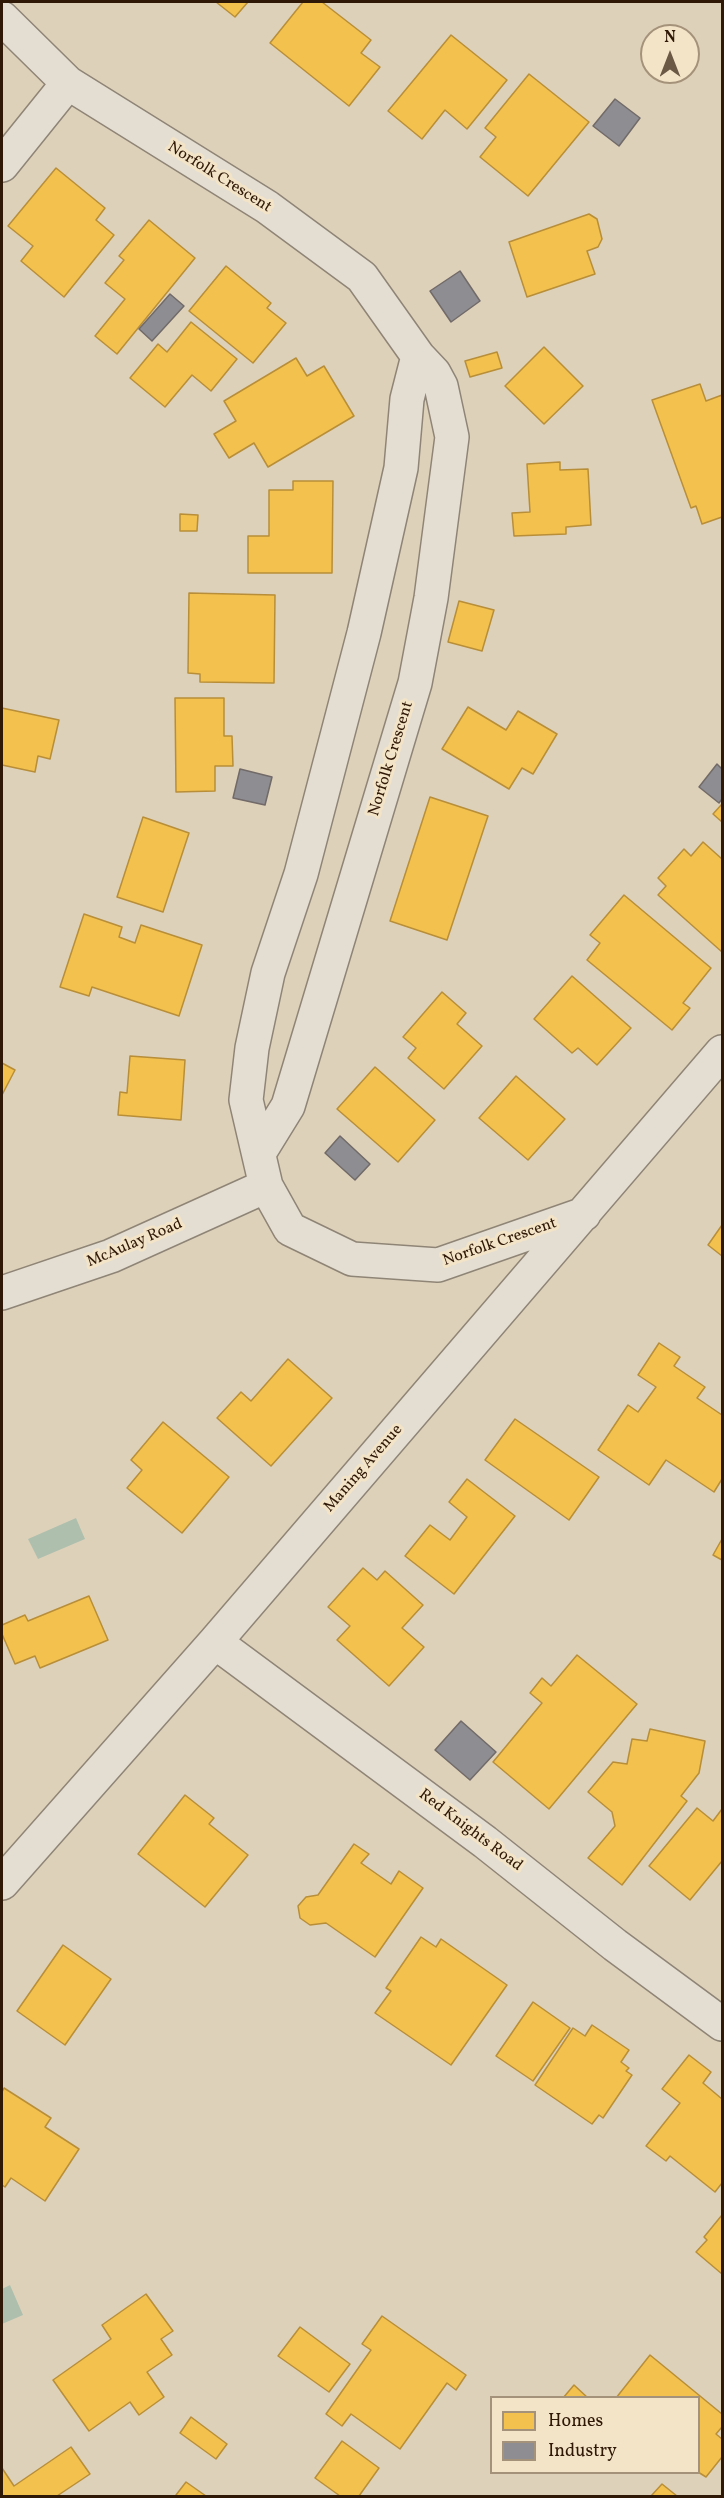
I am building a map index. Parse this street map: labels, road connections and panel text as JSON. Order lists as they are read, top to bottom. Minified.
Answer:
{"streets":{"street":["Norfolk Crescent","McAulay Road","Maning Avenue","Red Knights Road"]},"crossings":[["Norfolk Crescent","McAulay Road"],["Norfolk Crescent","Maning Avenue"],["Maning Avenue","Red Knights Road"]],"legend":["Homes","Industry"],"north":"top"}
